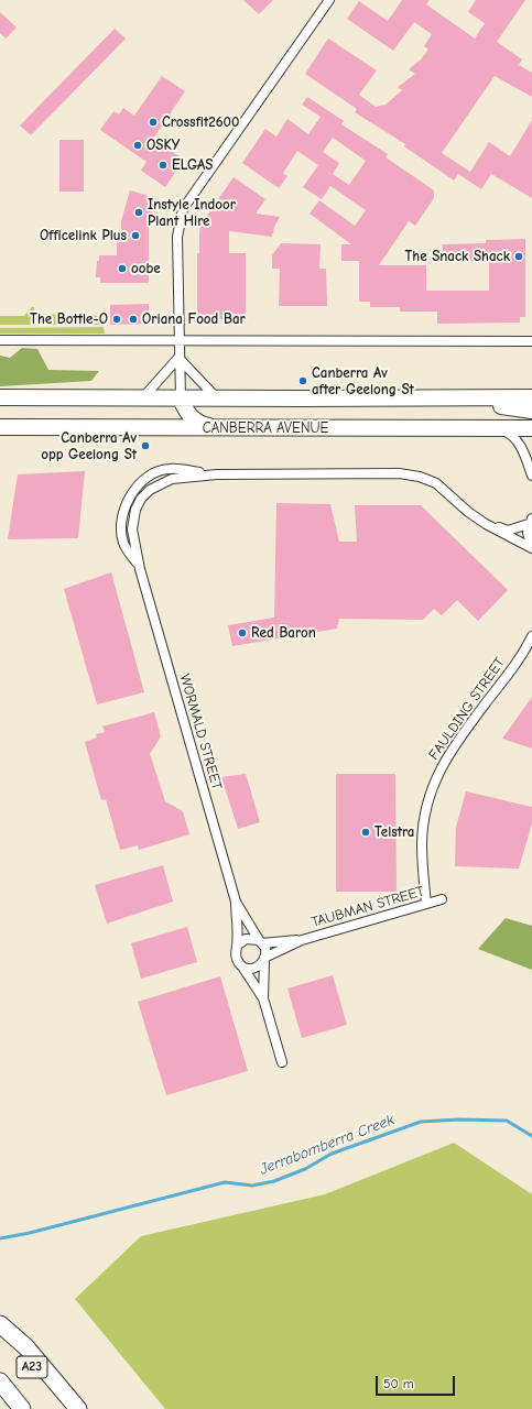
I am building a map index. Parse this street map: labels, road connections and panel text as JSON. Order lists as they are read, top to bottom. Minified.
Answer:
{"streets":{"highway":["CANBERRA AVENUE","A23"],"street":["FAULDING STREET","WORMALD STREET","TAUBMAN STREET"]},"crossings":[["FAULDING STREET","TAUBMAN STREET"],["WORMALD STREET","TAUBMAN STREET"]],"water":["Jerrabomberra Creek"],"places":["Crossfit2600","OSKY","ELGAS","Instyle Indoor Plant Hire","Officelink Plus","The Snack Shack","oobe","The Bottle-O","Oriana Food Bar","Canberra Av after Geelong St","Canberra Av opp Geelong St","Red Baron","Telstra"],"scale_bar":"50 m"}
